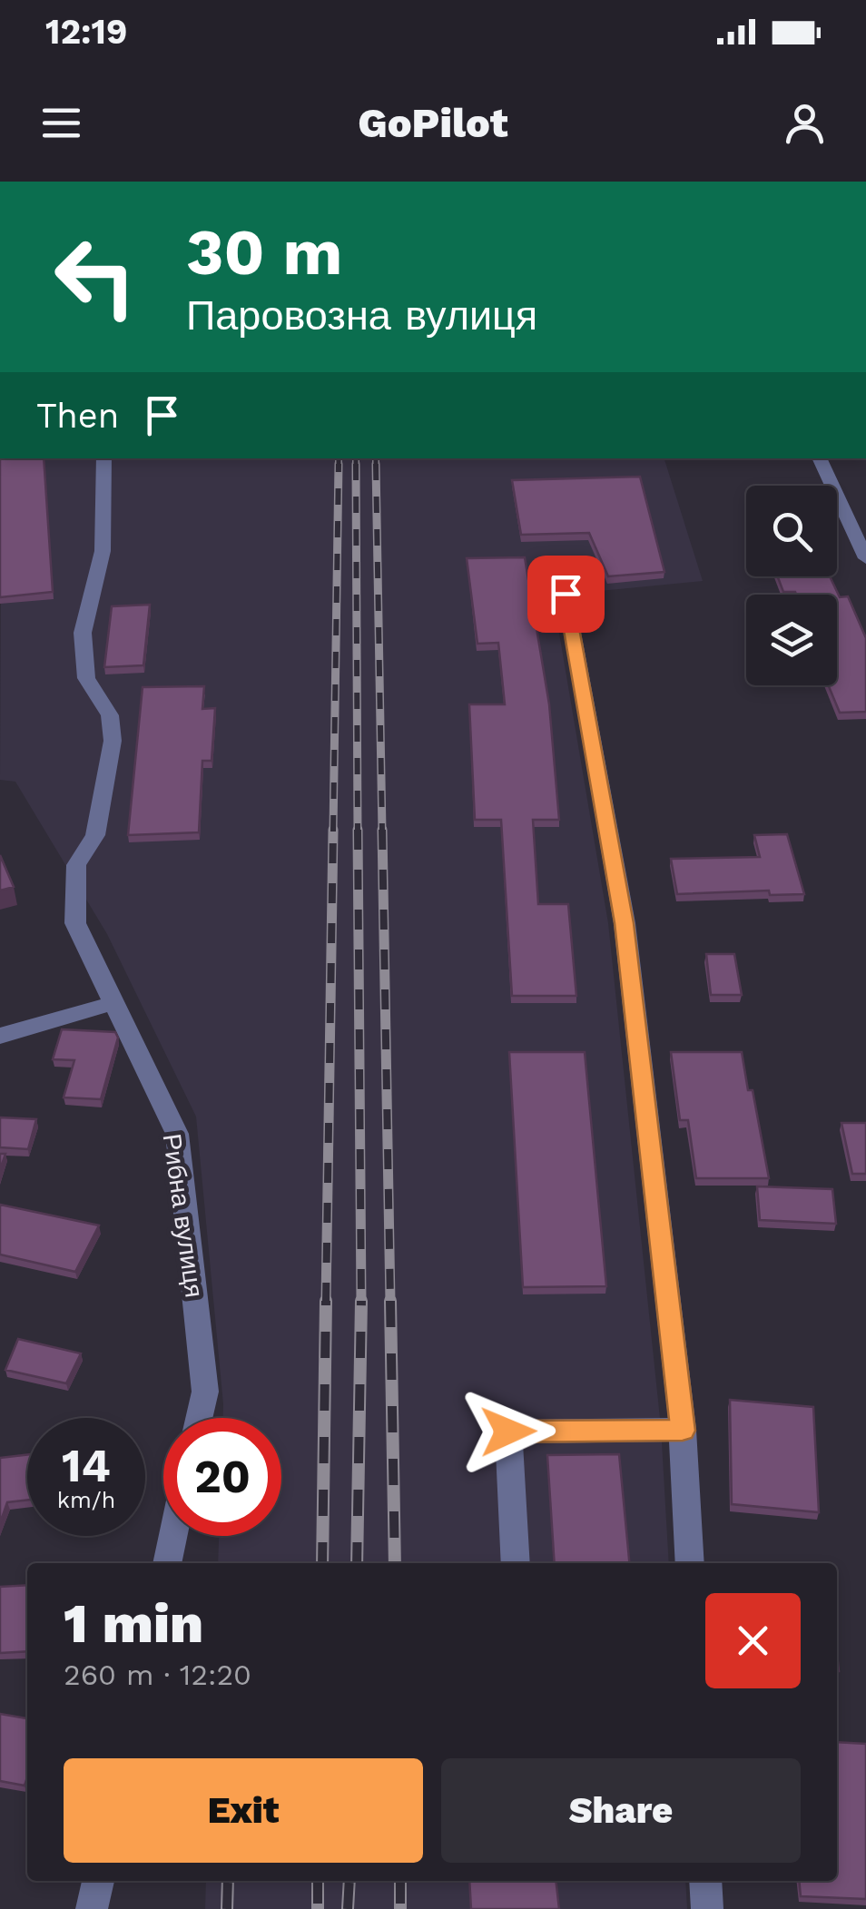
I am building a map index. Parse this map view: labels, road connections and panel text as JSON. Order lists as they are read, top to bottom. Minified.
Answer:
{"streets":{"street":["Рибна вулиця"]},"page":{"status":"12:19","header":"GoPilot","turn":["30 m","Паровозна вулиця"],"then":"Then","speed":"14 km/h","limit":"20","heading":["1 min","260 m · 12:20"],"buttons":["Exit","Share"]}}
